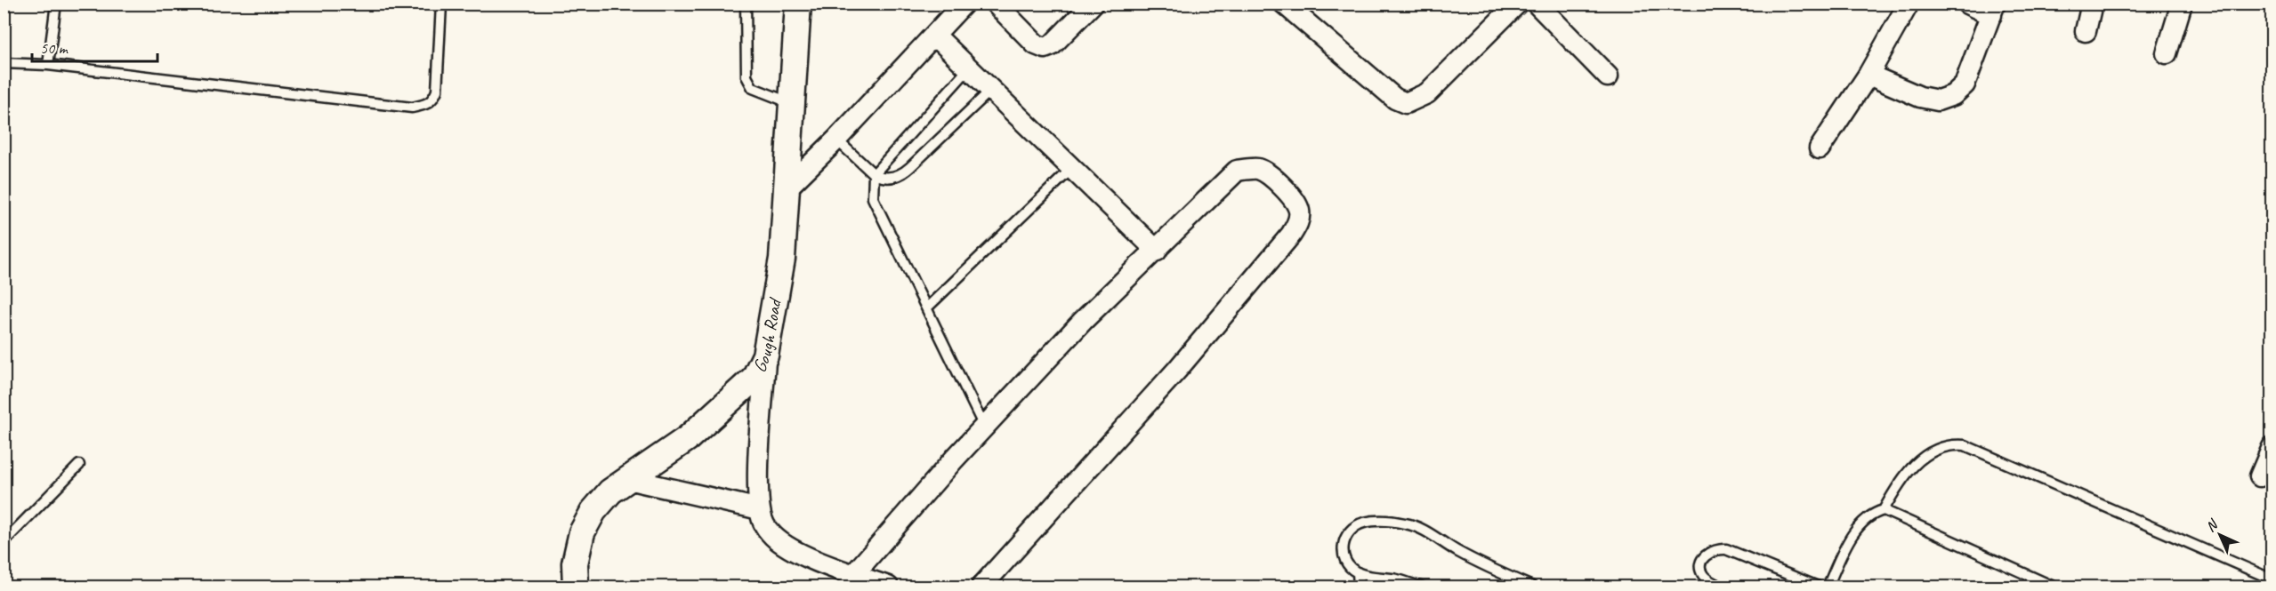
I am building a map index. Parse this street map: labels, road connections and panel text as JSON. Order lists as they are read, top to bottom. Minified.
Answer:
{"streets":{"street":["Gough Road"]},"scale_bar":"50 m","north":"top left"}
